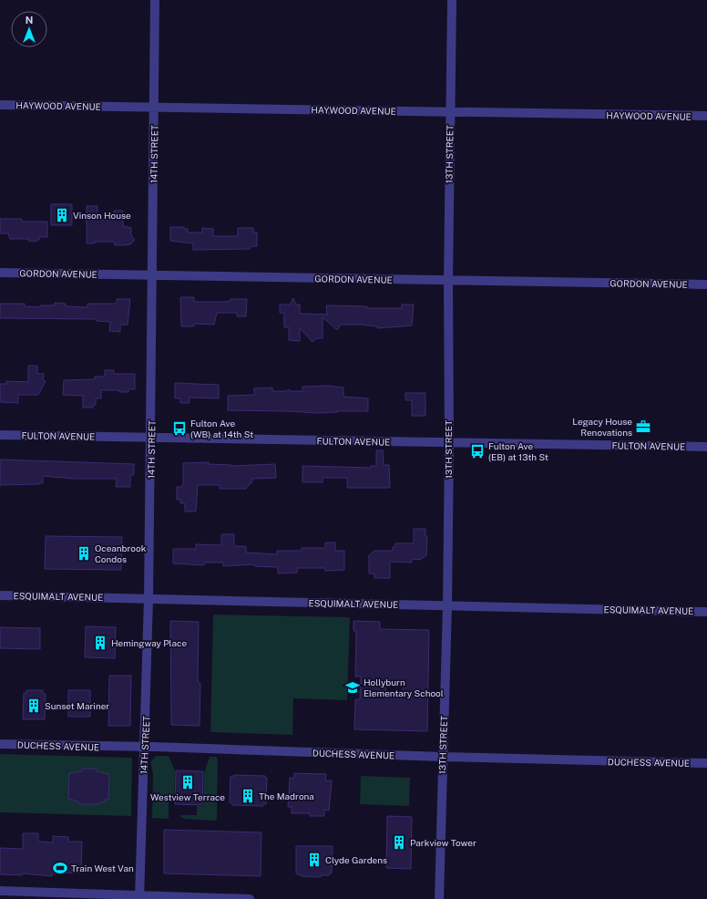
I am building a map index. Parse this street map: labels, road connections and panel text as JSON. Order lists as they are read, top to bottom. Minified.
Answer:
{"streets":{"street":["HAYWOOD AVENUE","14TH STREET","13TH STREET","GORDON AVENUE","FULTON AVENUE","ESQUIMALT AVENUE","DUCHESS AVENUE"]},"crossings":[["HAYWOOD AVENUE","14TH STREET"],["HAYWOOD AVENUE","13TH STREET"],["14TH STREET","GORDON AVENUE"],["14TH STREET","FULTON AVENUE"],["14TH STREET","ESQUIMALT AVENUE"],["14TH STREET","DUCHESS AVENUE"],["13TH STREET","GORDON AVENUE"],["13TH STREET","FULTON AVENUE"],["13TH STREET","ESQUIMALT AVENUE"],["13TH STREET","DUCHESS AVENUE"]],"places":{"building":["Vinson House","Oceanbrook Condos","Hemingway Place","Sunset Mariner","Westview Terrace","The Madrona","Parkview Tower","Clyde Gardens"],"office":["Legacy House Renovations"],"bus stop":["Fulton Ave (WB) at 14th St","Fulton Ave (EB) at 13th St"],"school or university":["Hollyburn Elementary School"],"sports":["Train West Van"]},"north":"top"}
